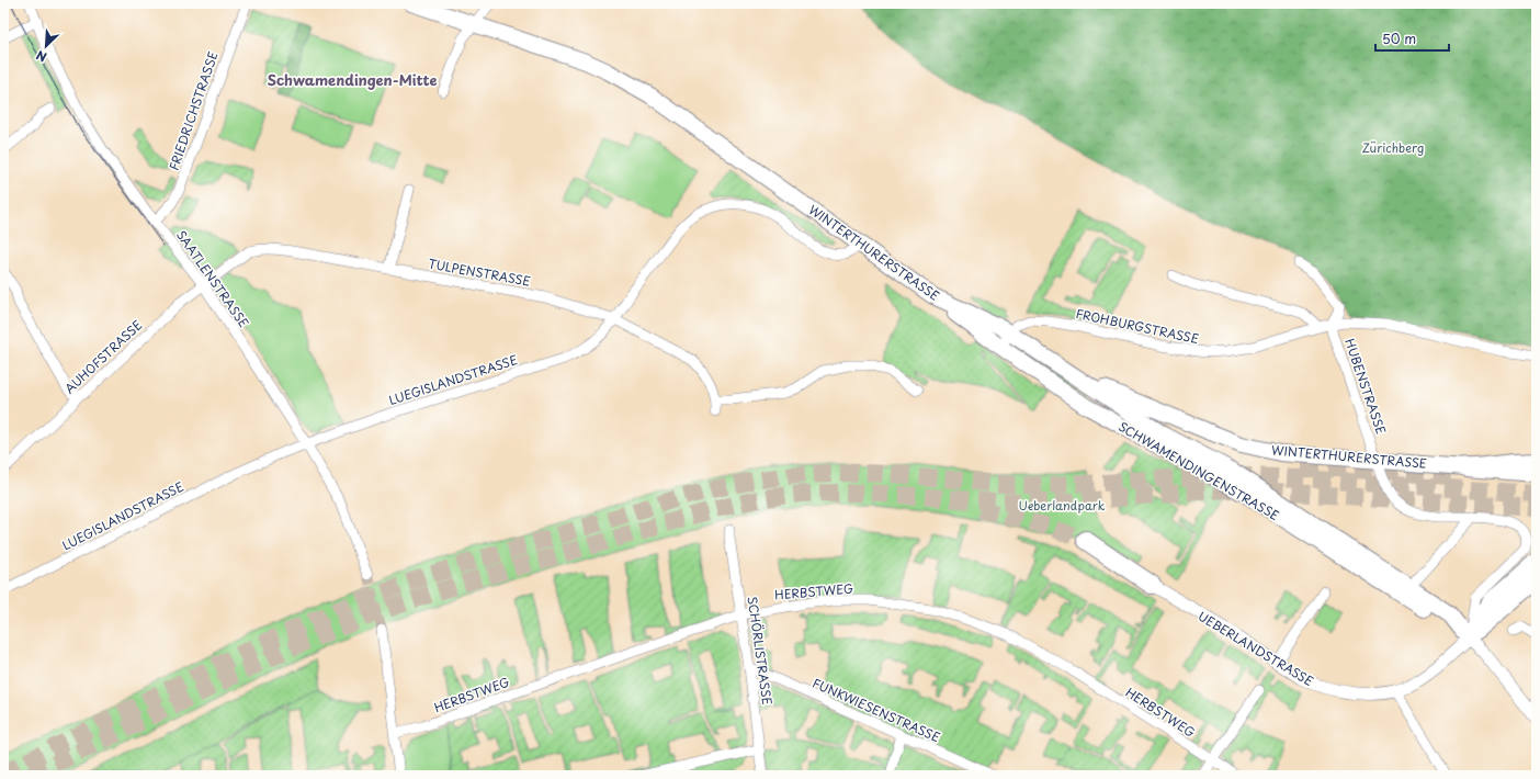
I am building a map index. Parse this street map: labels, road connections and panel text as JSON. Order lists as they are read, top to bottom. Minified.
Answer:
{"streets":{"main road":["WINTERTHURERSTRASSE","SCHWAMENDINGENSTRASSE","UEBERLANDSTRASSE"],"street":["FRIEDRICHSTRASSE","TULPENSTRASSE","SAATLENSTRASSE","FROHBURGSTRASSE","AUHOFSTRASSE","LUEGISLANDSTRASSE","HUBENSTRASSE","HERBSTWEG","SCHÖRLISTRASSE","FUNKWIESENSTRASSE"]},"crossings":[["FRIEDRICHSTRASSE","SAATLENSTRASSE"],["WINTERTHURERSTRASSE","FROHBURGSTRASSE"],["WINTERTHURERSTRASSE","LUEGISLANDSTRASSE"],["WINTERTHURERSTRASSE","HUBENSTRASSE"],["WINTERTHURERSTRASSE","SCHWAMENDINGENSTRASSE"],["TULPENSTRASSE","SAATLENSTRASSE"],["TULPENSTRASSE","AUHOFSTRASSE"],["TULPENSTRASSE","LUEGISLANDSTRASSE"],["SAATLENSTRASSE","AUHOFSTRASSE"],["SAATLENSTRASSE","LUEGISLANDSTRASSE"],["FROHBURGSTRASSE","HUBENSTRASSE"],["HUBENSTRASSE","SCHWAMENDINGENSTRASSE"],["HUBENSTRASSE","UEBERLANDSTRASSE"],["SCHWAMENDINGENSTRASSE","UEBERLANDSTRASSE"],["HERBSTWEG","SCHÖRLISTRASSE"],["SCHÖRLISTRASSE","FUNKWIESENSTRASSE"]],"districts":["Schwamendingen-Mitte"],"parks":["Zürichberg","Ueberlandpark"],"scale_bar":"50 m","north":"bottom left"}
